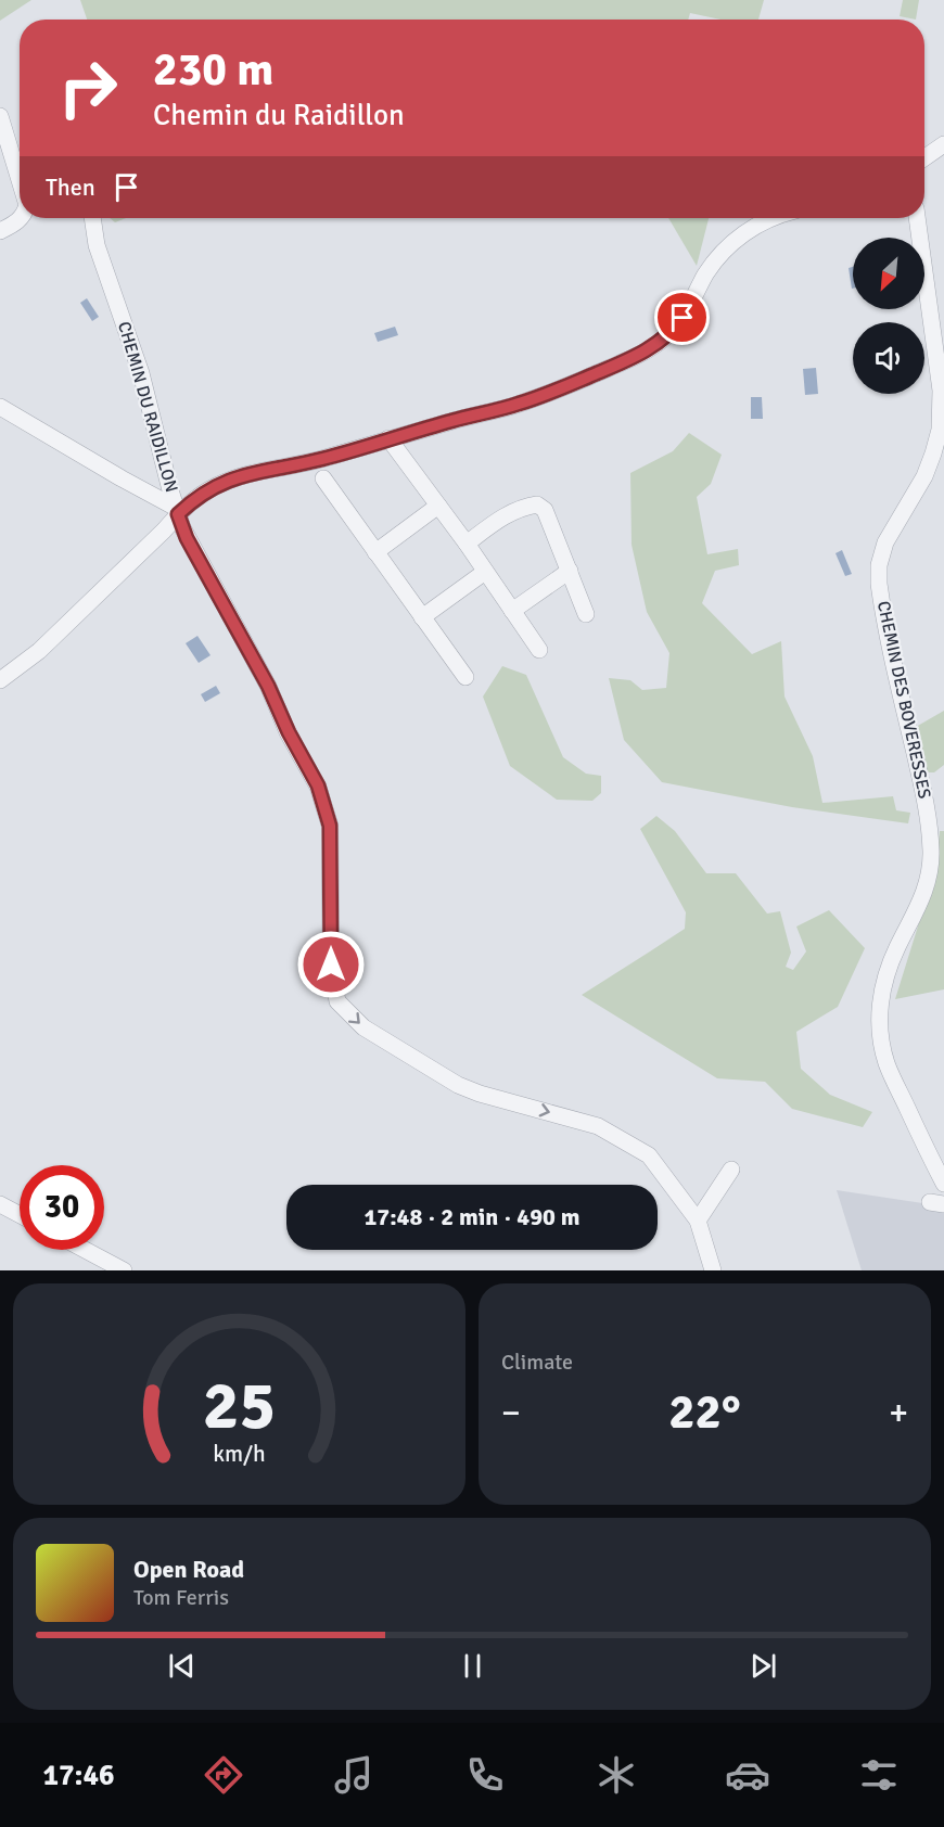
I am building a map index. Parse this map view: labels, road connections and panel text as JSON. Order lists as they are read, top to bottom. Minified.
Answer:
{"streets":{"street":["CHEMIN DU RAIDILLON","CHEMIN DES BOVERESSES"]},"north":"bottom left","page":{"turn":["230 m","Chemin du Raidillon"],"then":"Then","limit":"30","trip":"17:48 · 2 min · 490 m","tile":"Climate","heat":["−","22°","+"],"song":["Open Road","Tom Ferris"],"tabs":"17:46","gauge":["25","km/h"]}}
